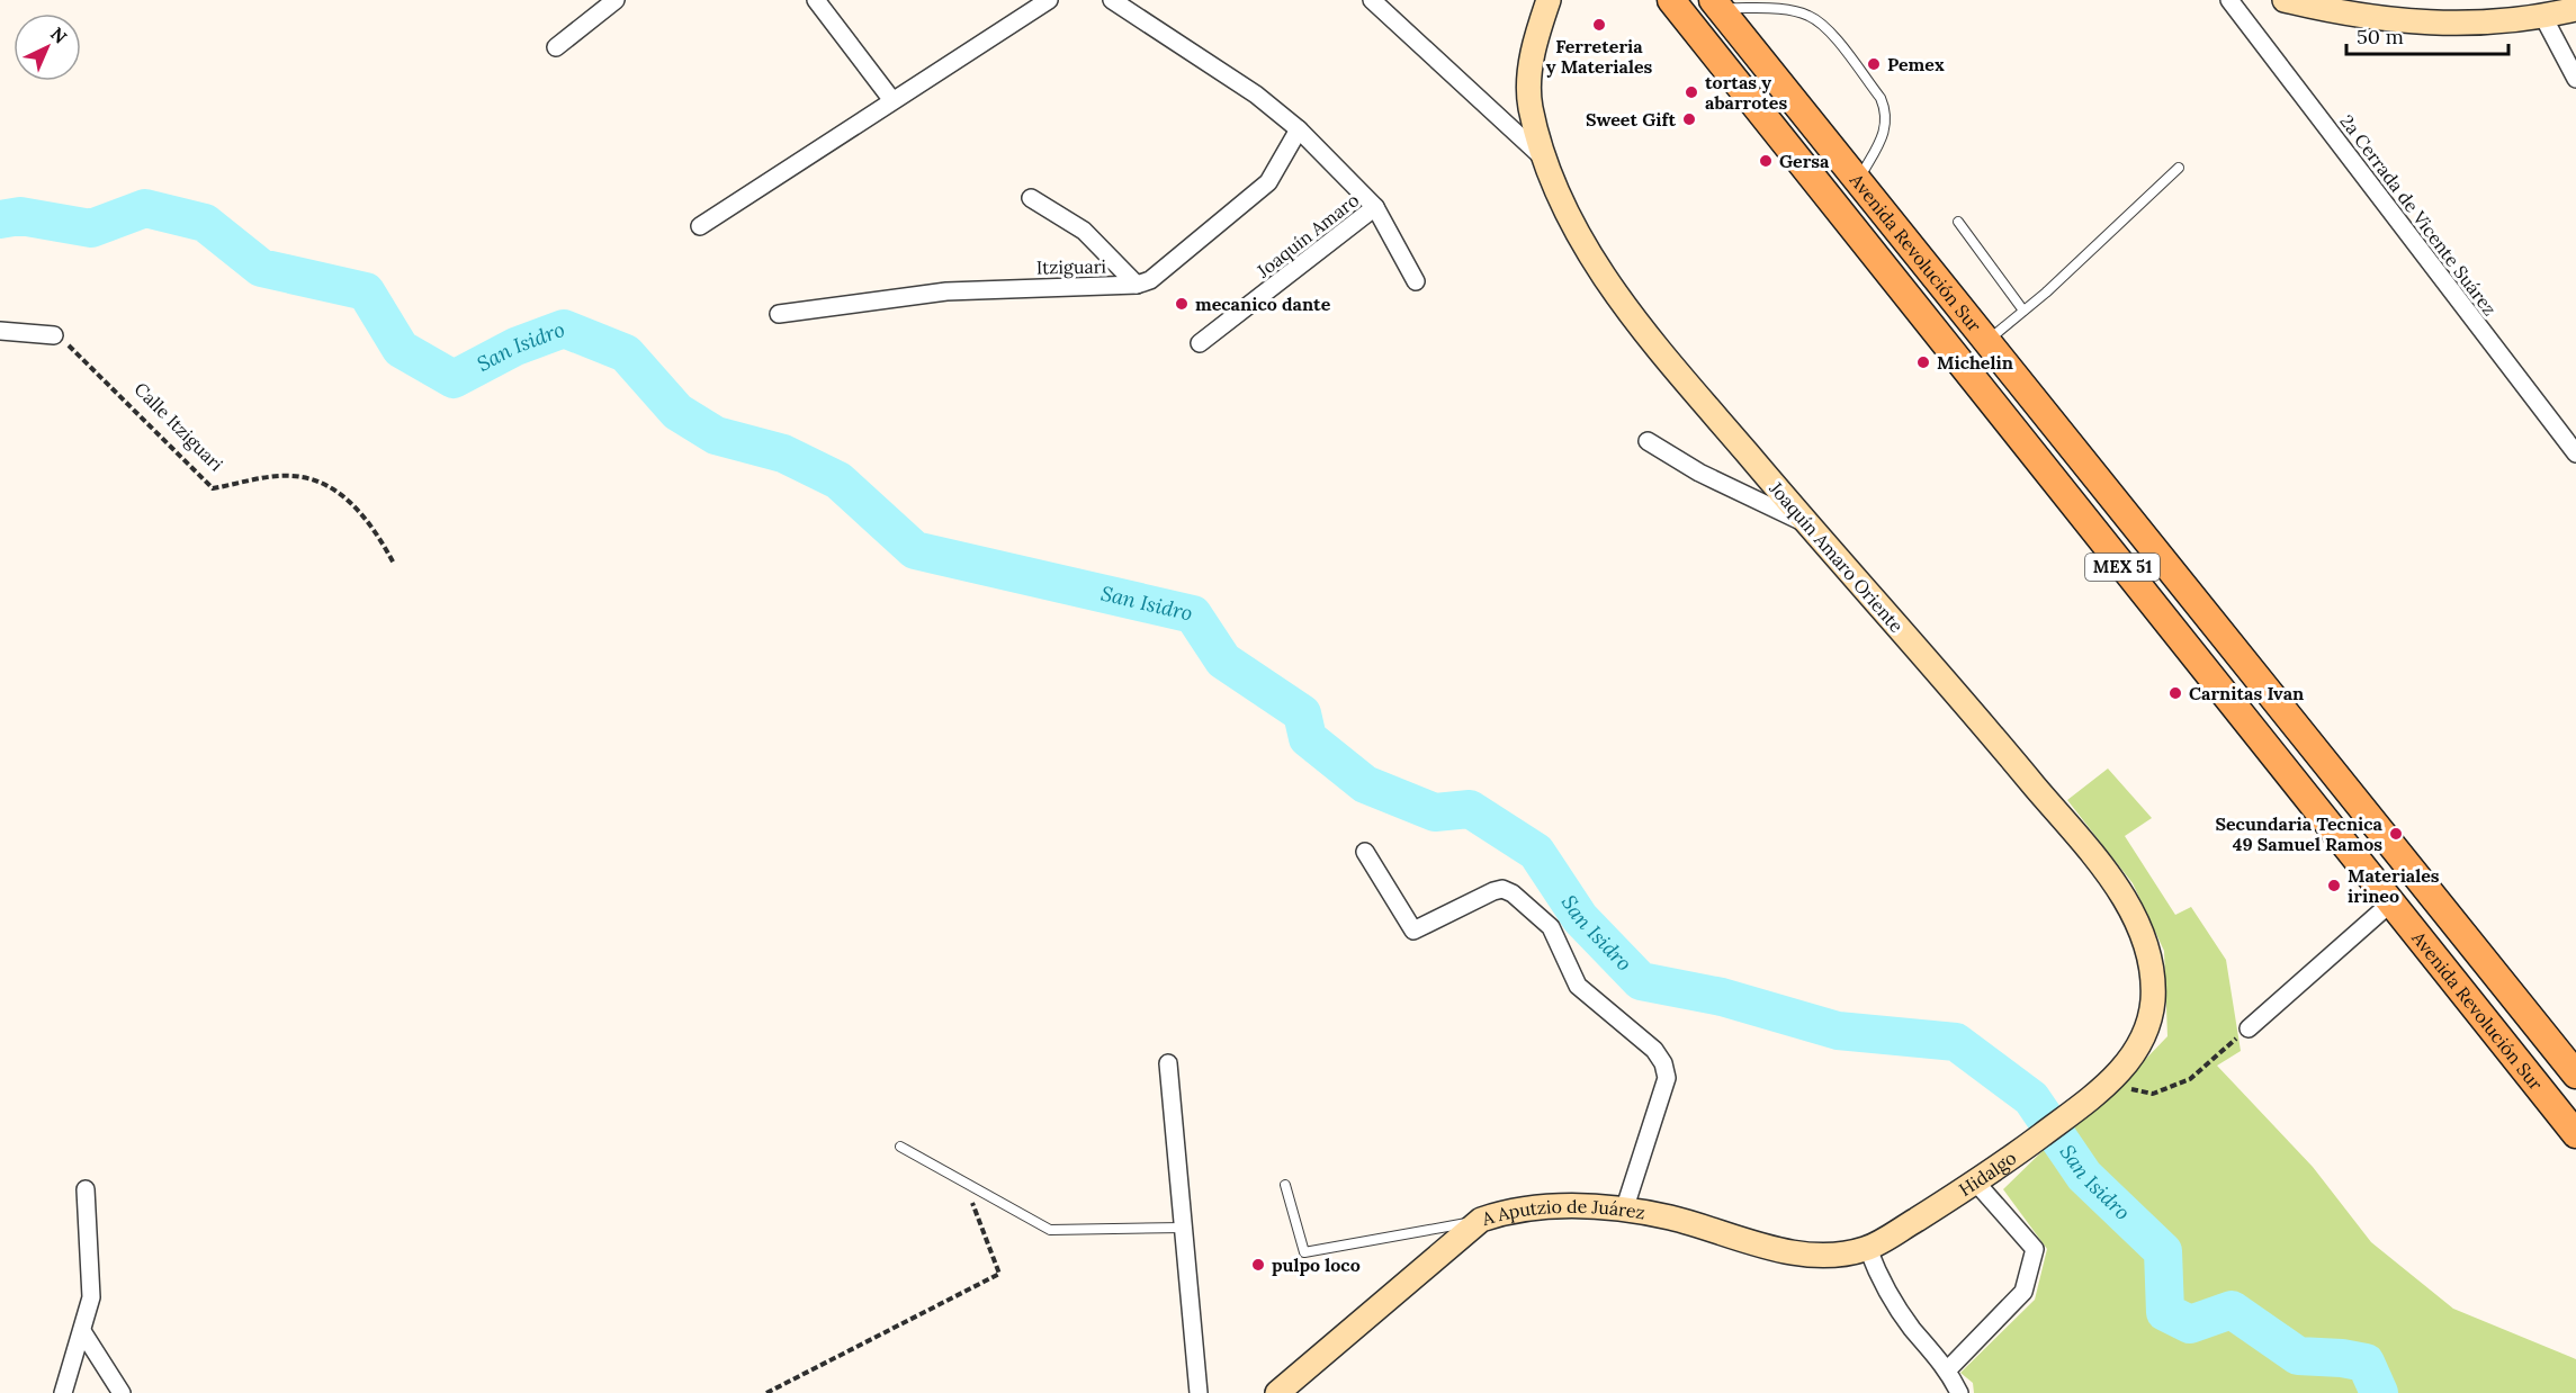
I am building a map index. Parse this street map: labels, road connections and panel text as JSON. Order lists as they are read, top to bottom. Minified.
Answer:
{"streets":{"main road":["Avenida Revolución Sur","MEX 51"],"street":["2a Cerrada de Vicente Suárez","Joaquín Amaro","Itziguari","Joaquín Amaro Oriente","Hidalgo","A Aputzio de Juárez"],"path":["Calle Itziguari"]},"crossings":[["Joaquín Amaro Oriente","Hidalgo"],["Hidalgo","A Aputzio de Juárez"]],"water":["San Isidro"],"places":["Ferreteria y Materiales","Pemex","tortas y abarrotes","Sweet Gift","Gersa","mecanico dante","Michelin","Carnitas Ivan","Secundaria Tecnica 49 Samuel Ramos","Materiales irineo","pulpo loco"],"scale_bar":"50 m","north":"top right"}
